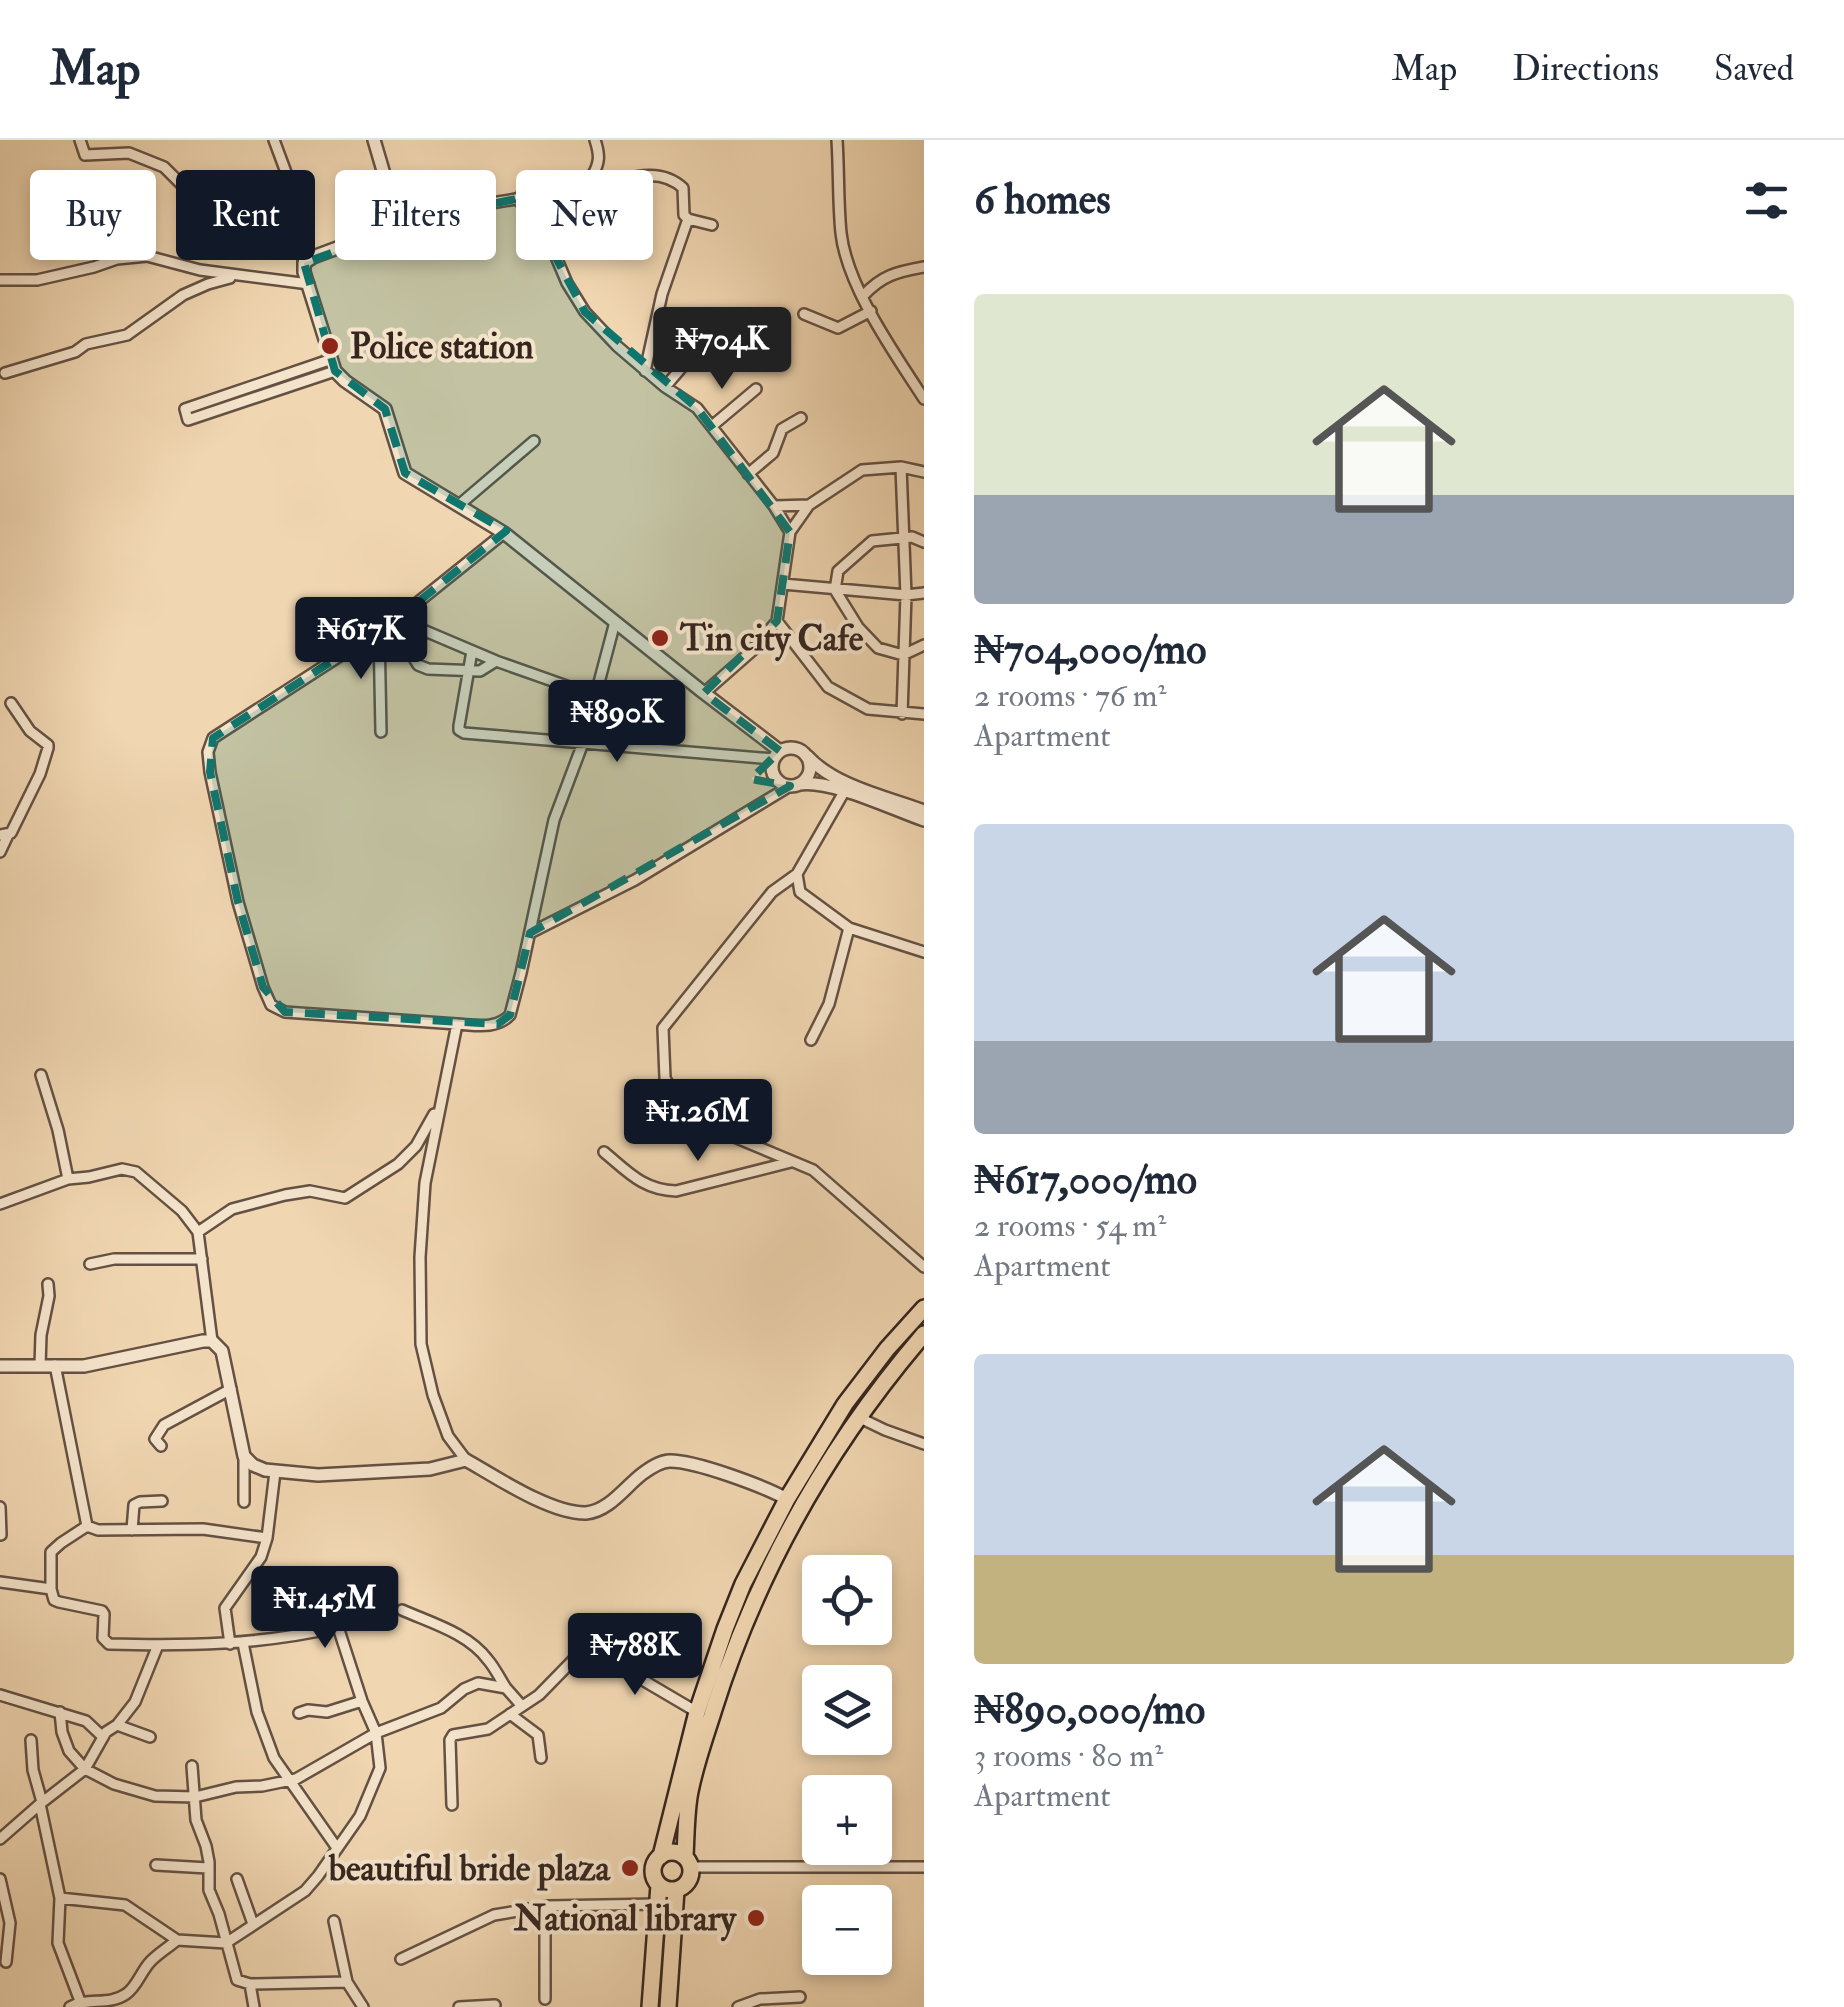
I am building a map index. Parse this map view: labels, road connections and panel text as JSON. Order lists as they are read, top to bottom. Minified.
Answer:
{"places":["Police station","Tin city Cafe","beautiful bride plaza","National library"],"page":{"header":"Map","nav":["Map","Directions","Saved"],"heading":"6 homes","chip":["Buy","Rent","Filters","New"],"list":[{"name":"₦704,000/mo","note":"2 rooms · 76 m² · Apartment"},{"name":"₦617,000/mo","note":"2 rooms · 54 m² · Apartment"},{"name":"₦890,000/mo","note":"3 rooms · 80 m² · Apartment"}],"price":["₦704K","₦617K","₦890K","₦1.26M","₦1.45M","₦788K"],"map_buttons":["+","−"]}}
